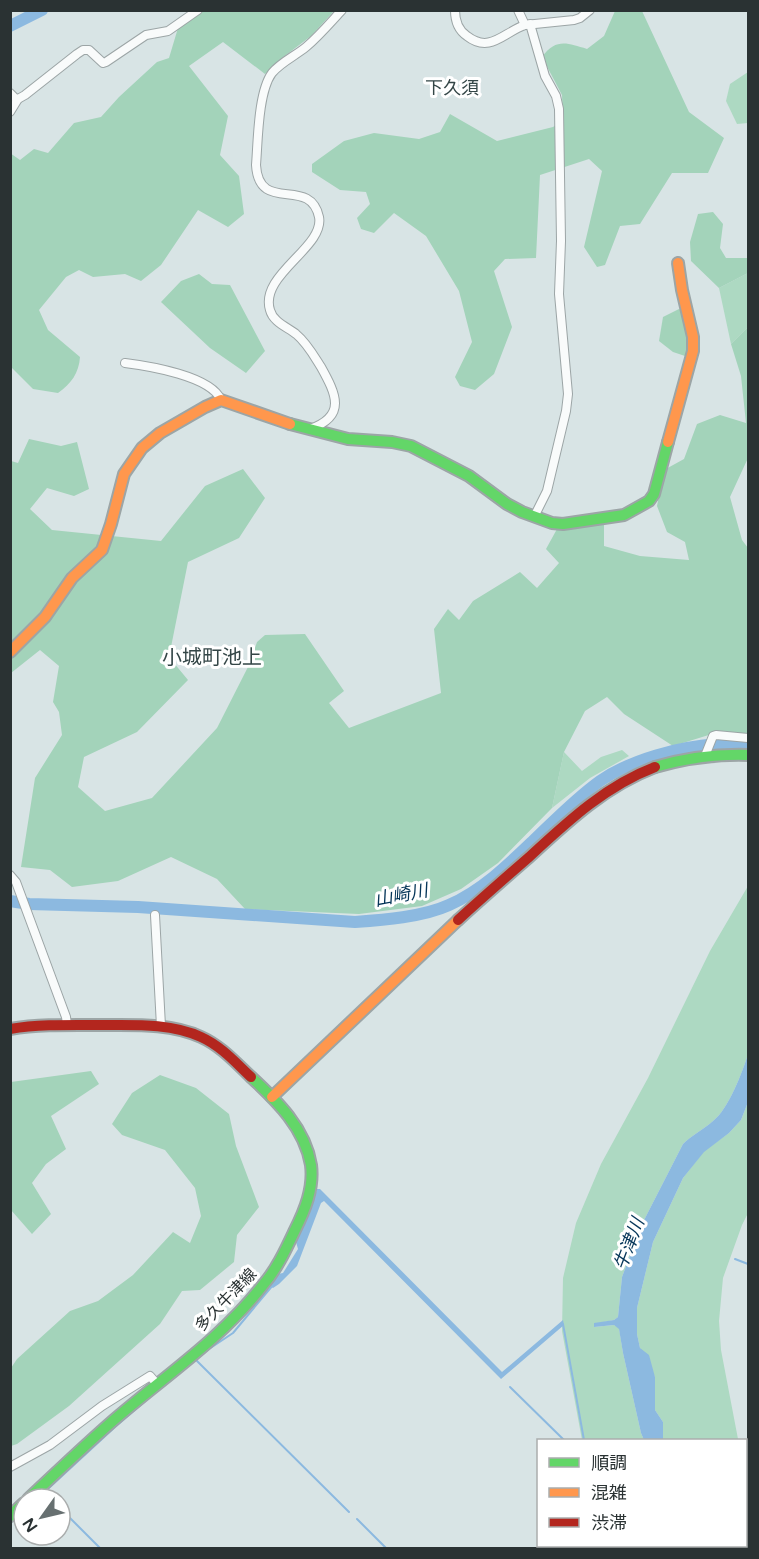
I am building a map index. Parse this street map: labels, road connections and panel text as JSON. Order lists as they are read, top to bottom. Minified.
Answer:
{"streets":{"street":["多久牛津線"]},"districts":["下久須","小城町池上"],"water":["山崎川","牛津川"],"legend":["順調","混雑","渋滞"],"north":"bottom left"}
